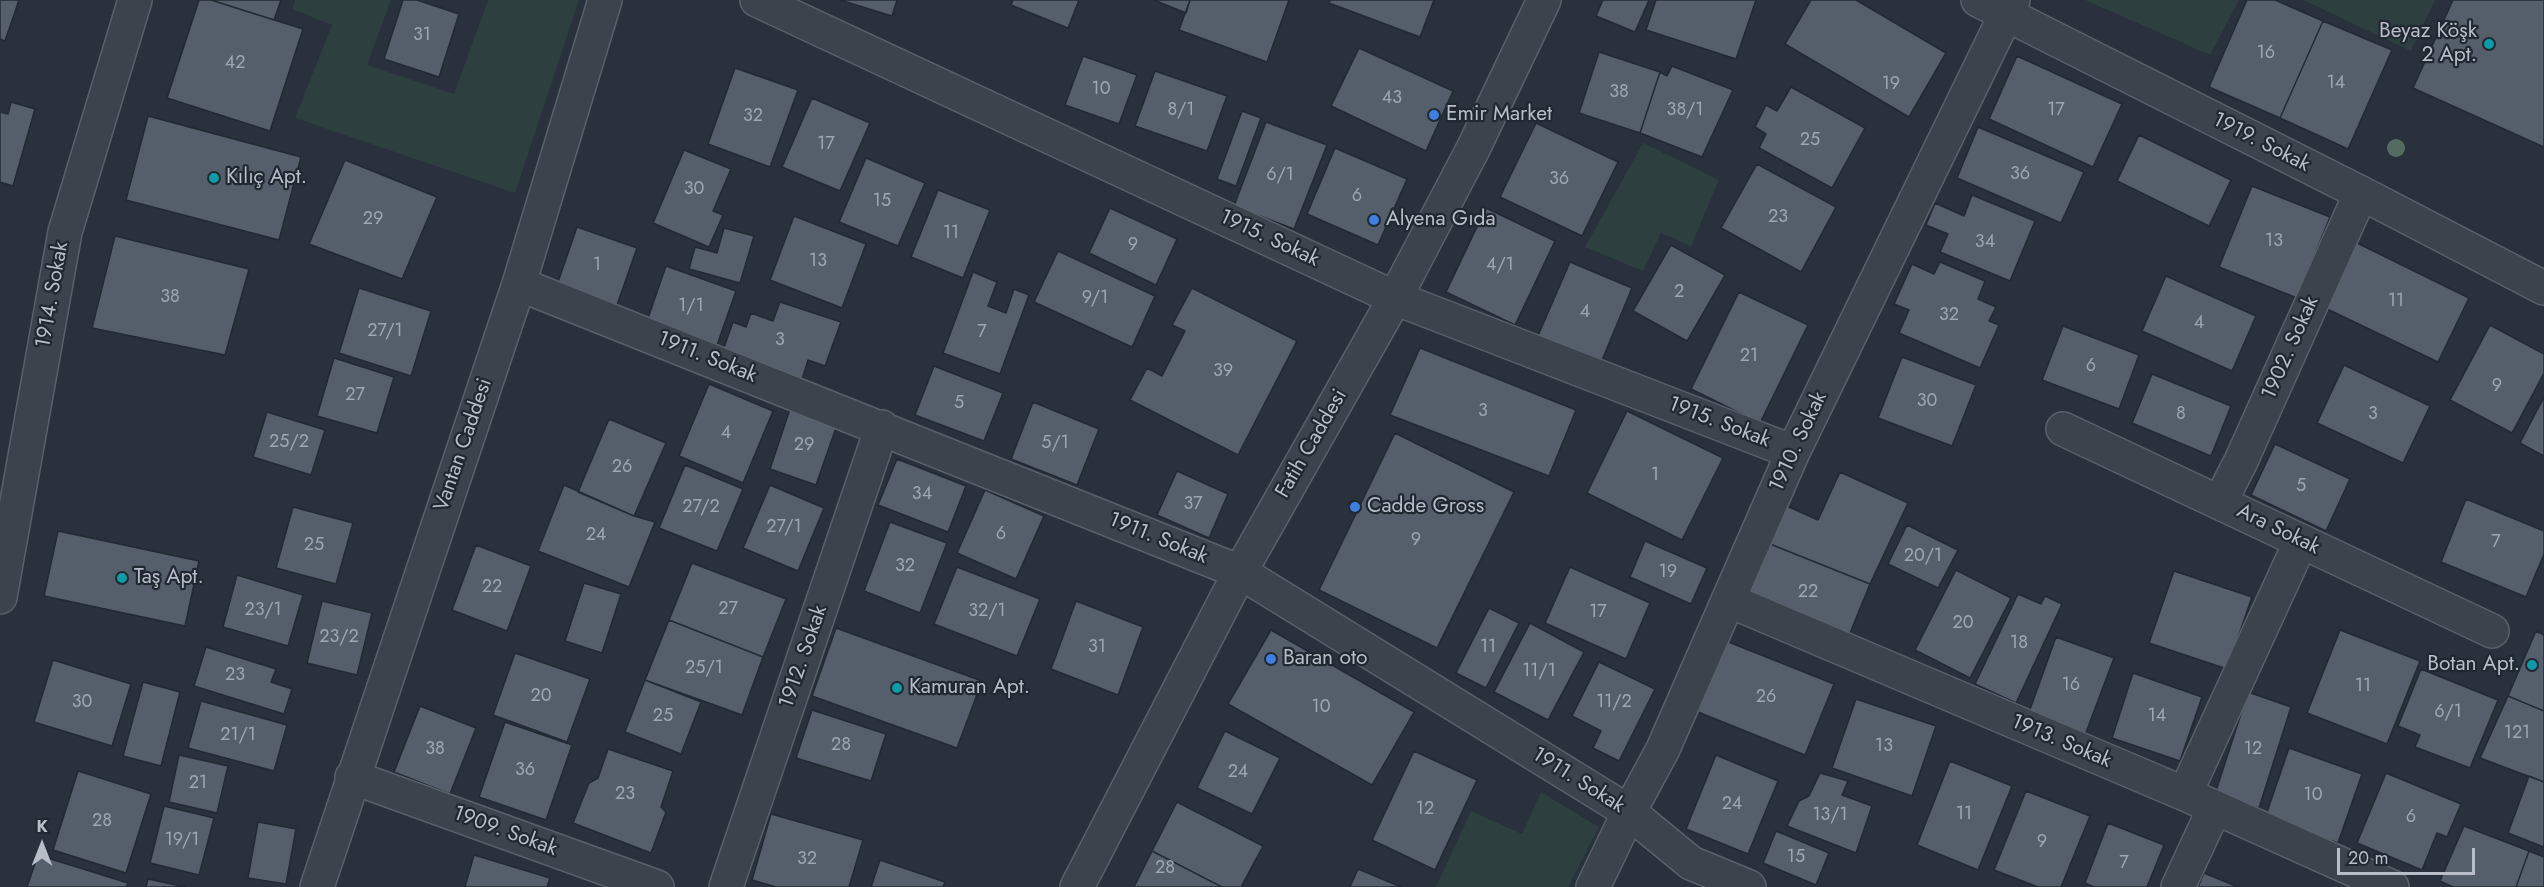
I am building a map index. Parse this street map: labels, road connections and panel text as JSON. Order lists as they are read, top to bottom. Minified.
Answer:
{"streets":{"street":["1919. Sokak","1915. Sokak","1914. Sokak","1902. Sokak","1911. Sokak","1910. Sokak","Fatih Caddesi","Vantan Caddesi","Ara Sokak","1912. Sokak","1913. Sokak","1909. Sokak"]},"crossings":[["1919. Sokak","1902. Sokak"],["1919. Sokak","1910. Sokak"],["1915. Sokak","1910. Sokak"],["1915. Sokak","Fatih Caddesi"],["1902. Sokak","Ara Sokak"],["1911. Sokak","1910. Sokak"],["1911. Sokak","Fatih Caddesi"],["1911. Sokak","Vantan Caddesi"],["1911. Sokak","1912. Sokak"],["1910. Sokak","1913. Sokak"],["Vantan Caddesi","1909. Sokak"]],"places":["Beyaz Köşk 2 Apt.","Emir Market","Kılıç Apt.","Alyena Gıda","Cadde Gross","Taş Apt.","Baran oto","Botan Apt.","Kamuran Apt."],"house_numbers":["31","16","42","14","19","10","38","43","8/1","38/1","17","32","25","17","36","6/1","36","30","6","15","23","29","11","13","34","9","13","1","4/1","2","38","9/1","11","1/1","4","32","4","27/1","7","3","21","6","39","9","27","30","5","3","8","3","4","25/2","5/1","29","26","1","5","34","37","27/2","27/1","6","24","9","7","25","20/1","32","19","22","22","27","23/1","32/1","17","20","23/2","18","31","11","25/1","11/1","23","16","11","20","26","30","11/2","10","6/1","25","14","121","21/1","28","13","38","12","36","24","21","23","10","24","12","11","13/1","6","28","19/1","9","15","32","7","28"],"scale_bar":"20 m","north":"top"}
